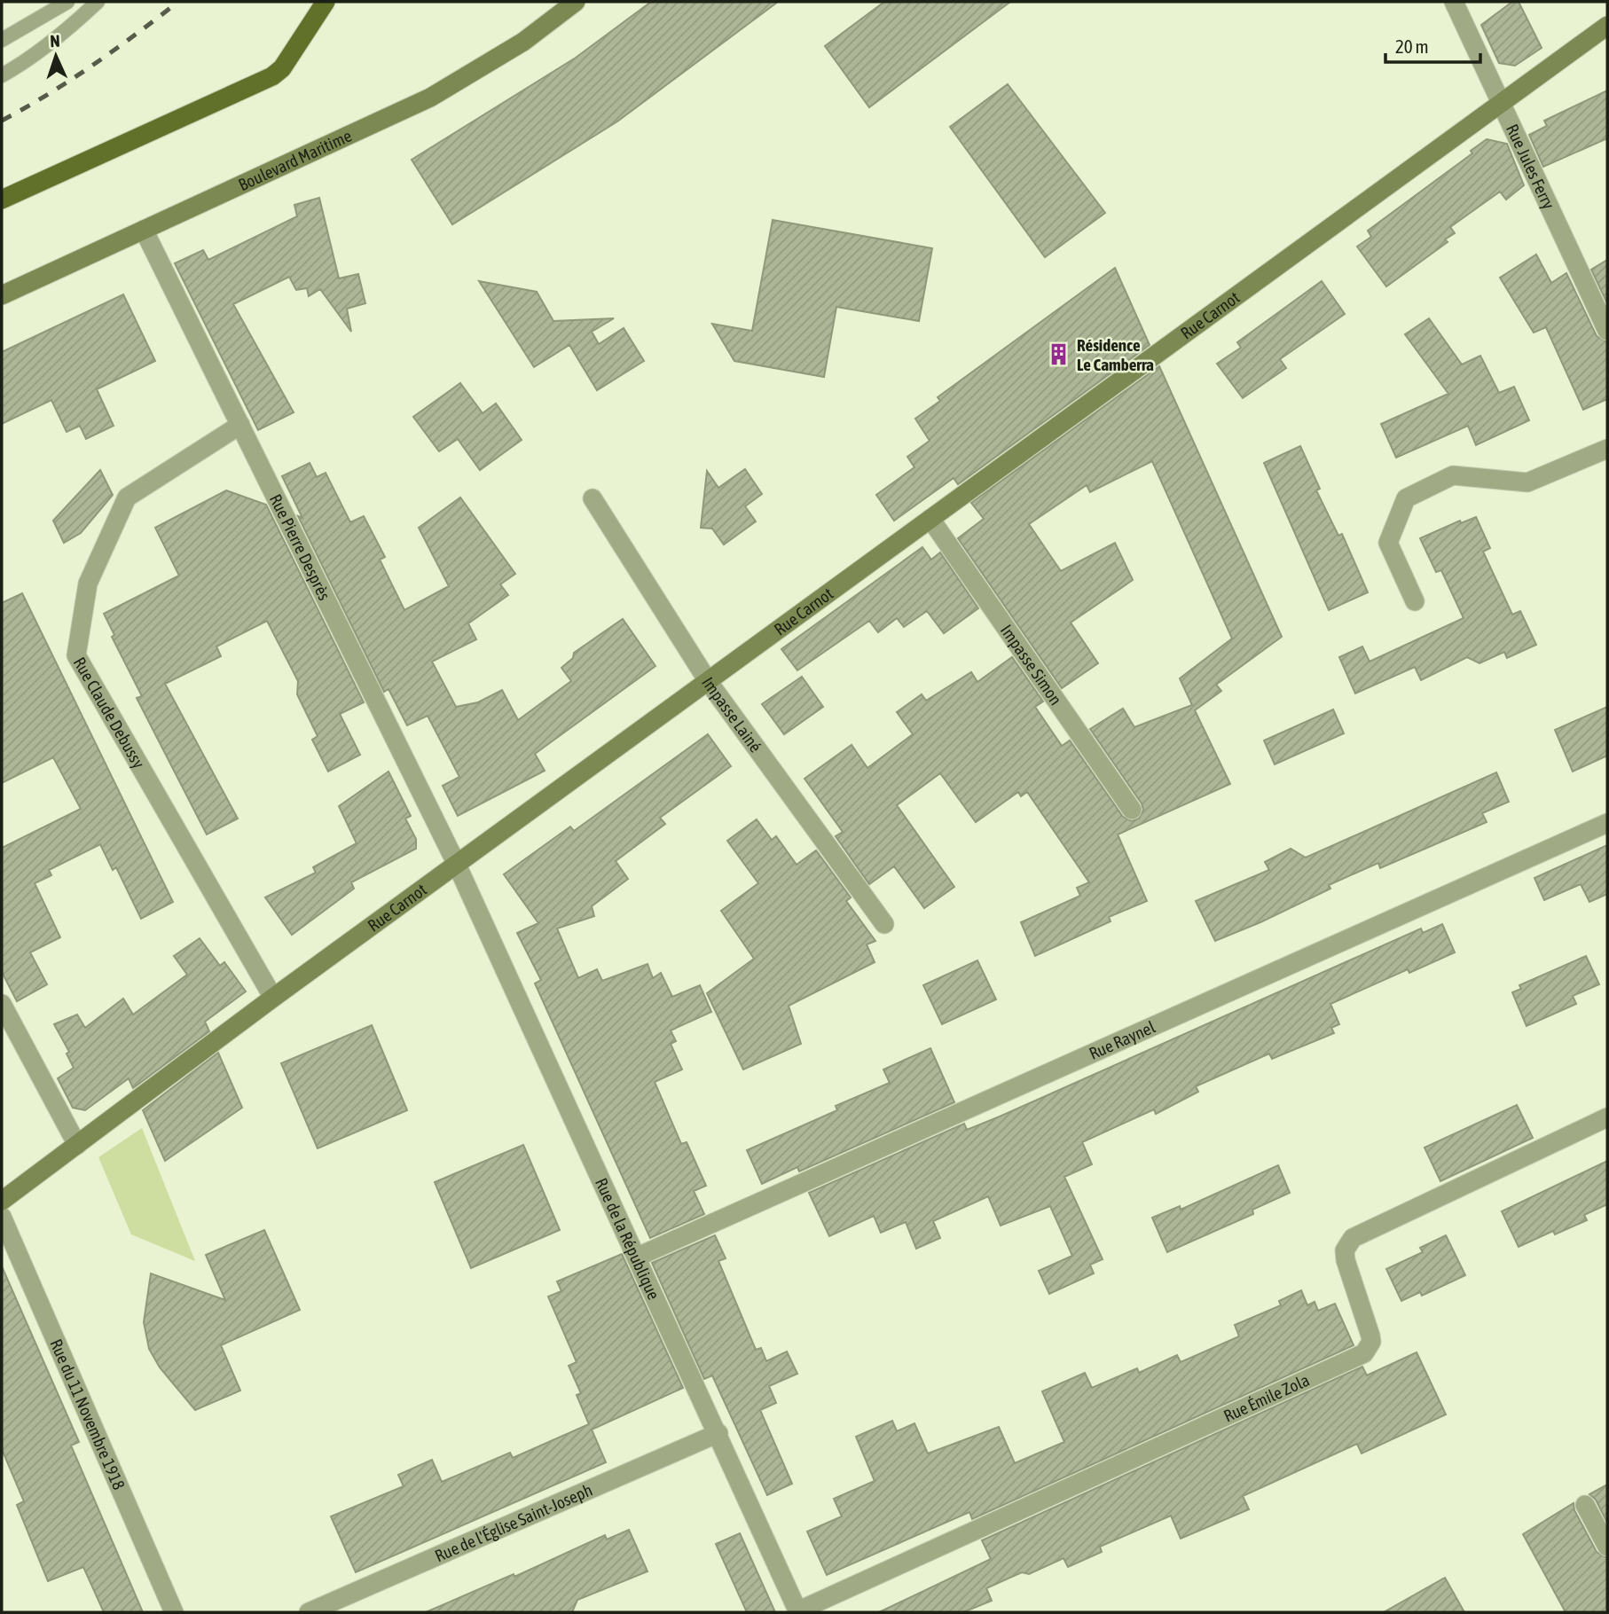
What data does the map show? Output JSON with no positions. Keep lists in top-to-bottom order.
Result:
{
  "streets": {
    "street": [
      "Boulevard Maritime",
      "Rue Jules Ferry",
      "Rue Carnot",
      "Rue Pierre Desprès",
      "Impasse Simon",
      "Rue Claude Debussy",
      "Impasse Lainé",
      "Rue Raynel",
      "Rue de la République",
      "Rue Émile Zola",
      "Rue du 11 Novembre 1918",
      "Rue de l'Église Saint-Joseph"
    ]
  },
  "crossings": [
    ["Boulevard Maritime", "Rue Pierre Desprès"],
    ["Rue Jules Ferry", "Rue Carnot"],
    ["Rue Carnot", "Rue Pierre Desprès"],
    ["Rue Carnot", "Impasse Simon"],
    ["Rue Carnot", "Rue Claude Debussy"],
    ["Rue Carnot", "Impasse Lainé"],
    ["Rue Carnot", "Rue de la République"],
    ["Rue Pierre Desprès", "Rue Claude Debussy"],
    ["Rue Pierre Desprès", "Rue de la République"],
    ["Rue Raynel", "Rue de la République"],
    ["Rue de la République", "Rue Émile Zola"],
    ["Rue de la République", "Rue de l'Église Saint-Joseph"]
  ],
  "places": {
    "building": ["Résidence Le Camberra"]
  },
  "scale_bar": "20 m",
  "north": "top"
}
